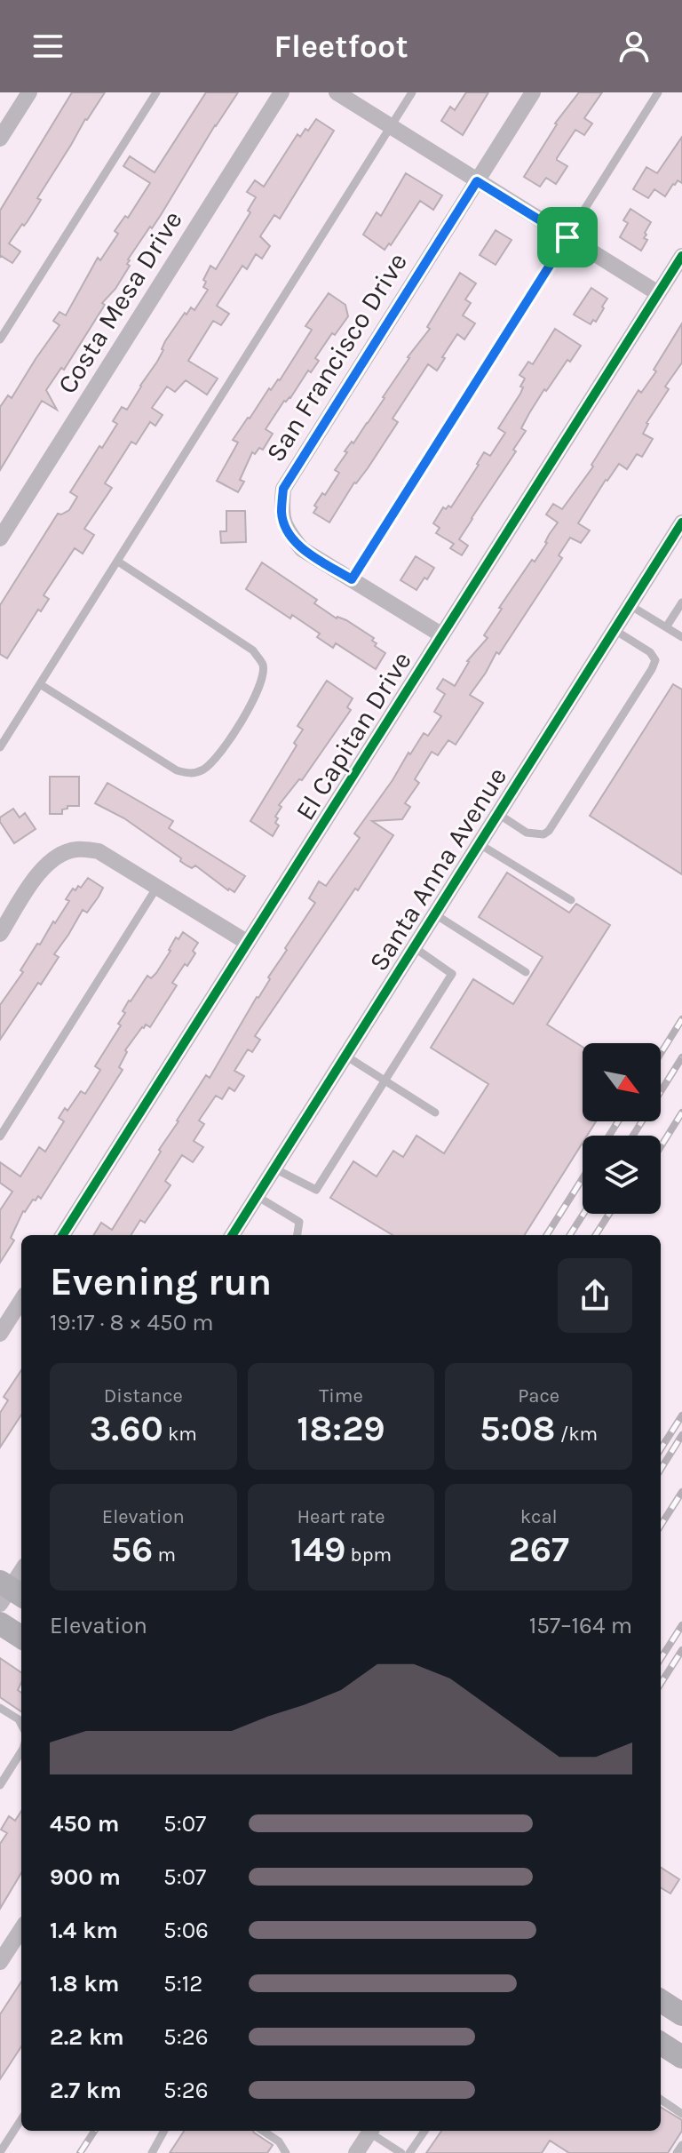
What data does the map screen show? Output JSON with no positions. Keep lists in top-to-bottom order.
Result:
{
  "streets": {
    "street": [
      "Costa Mesa Drive",
      "San Francisco Drive",
      "El Capitan Drive",
      "Santa Anna Avenue"
    ]
  },
  "crossings": [
    ["San Francisco Drive", "El Capitan Drive"]
  ],
  "north": "bottom right",
  "page": {
    "header": "Fleetfoot",
    "heading": ["Evening run", "19:17 · 8 × 450 m"],
    "stats": [
      ["Distance", "3.60 km"],
      ["Time", "18:29"],
      ["Pace", "5:08 /km"],
      ["Elevation", "56 m"],
      ["Heart rate", "149 bpm"],
      ["kcal", "267"]
    ],
    "chart": ["Elevation", "157–164 m"],
    "list": [
      {
        "name": "450 m",
        "note": "5:07"
      },
      {
        "name": "900 m",
        "note": "5:07"
      },
      {
        "name": "1.4 km",
        "note": "5:06"
      },
      {
        "name": "1.8 km",
        "note": "5:12"
      },
      {
        "name": "2.2 km",
        "note": "5:26"
      },
      {
        "name": "2.7 km",
        "note": "5:26"
      }
    ]
  }
}
